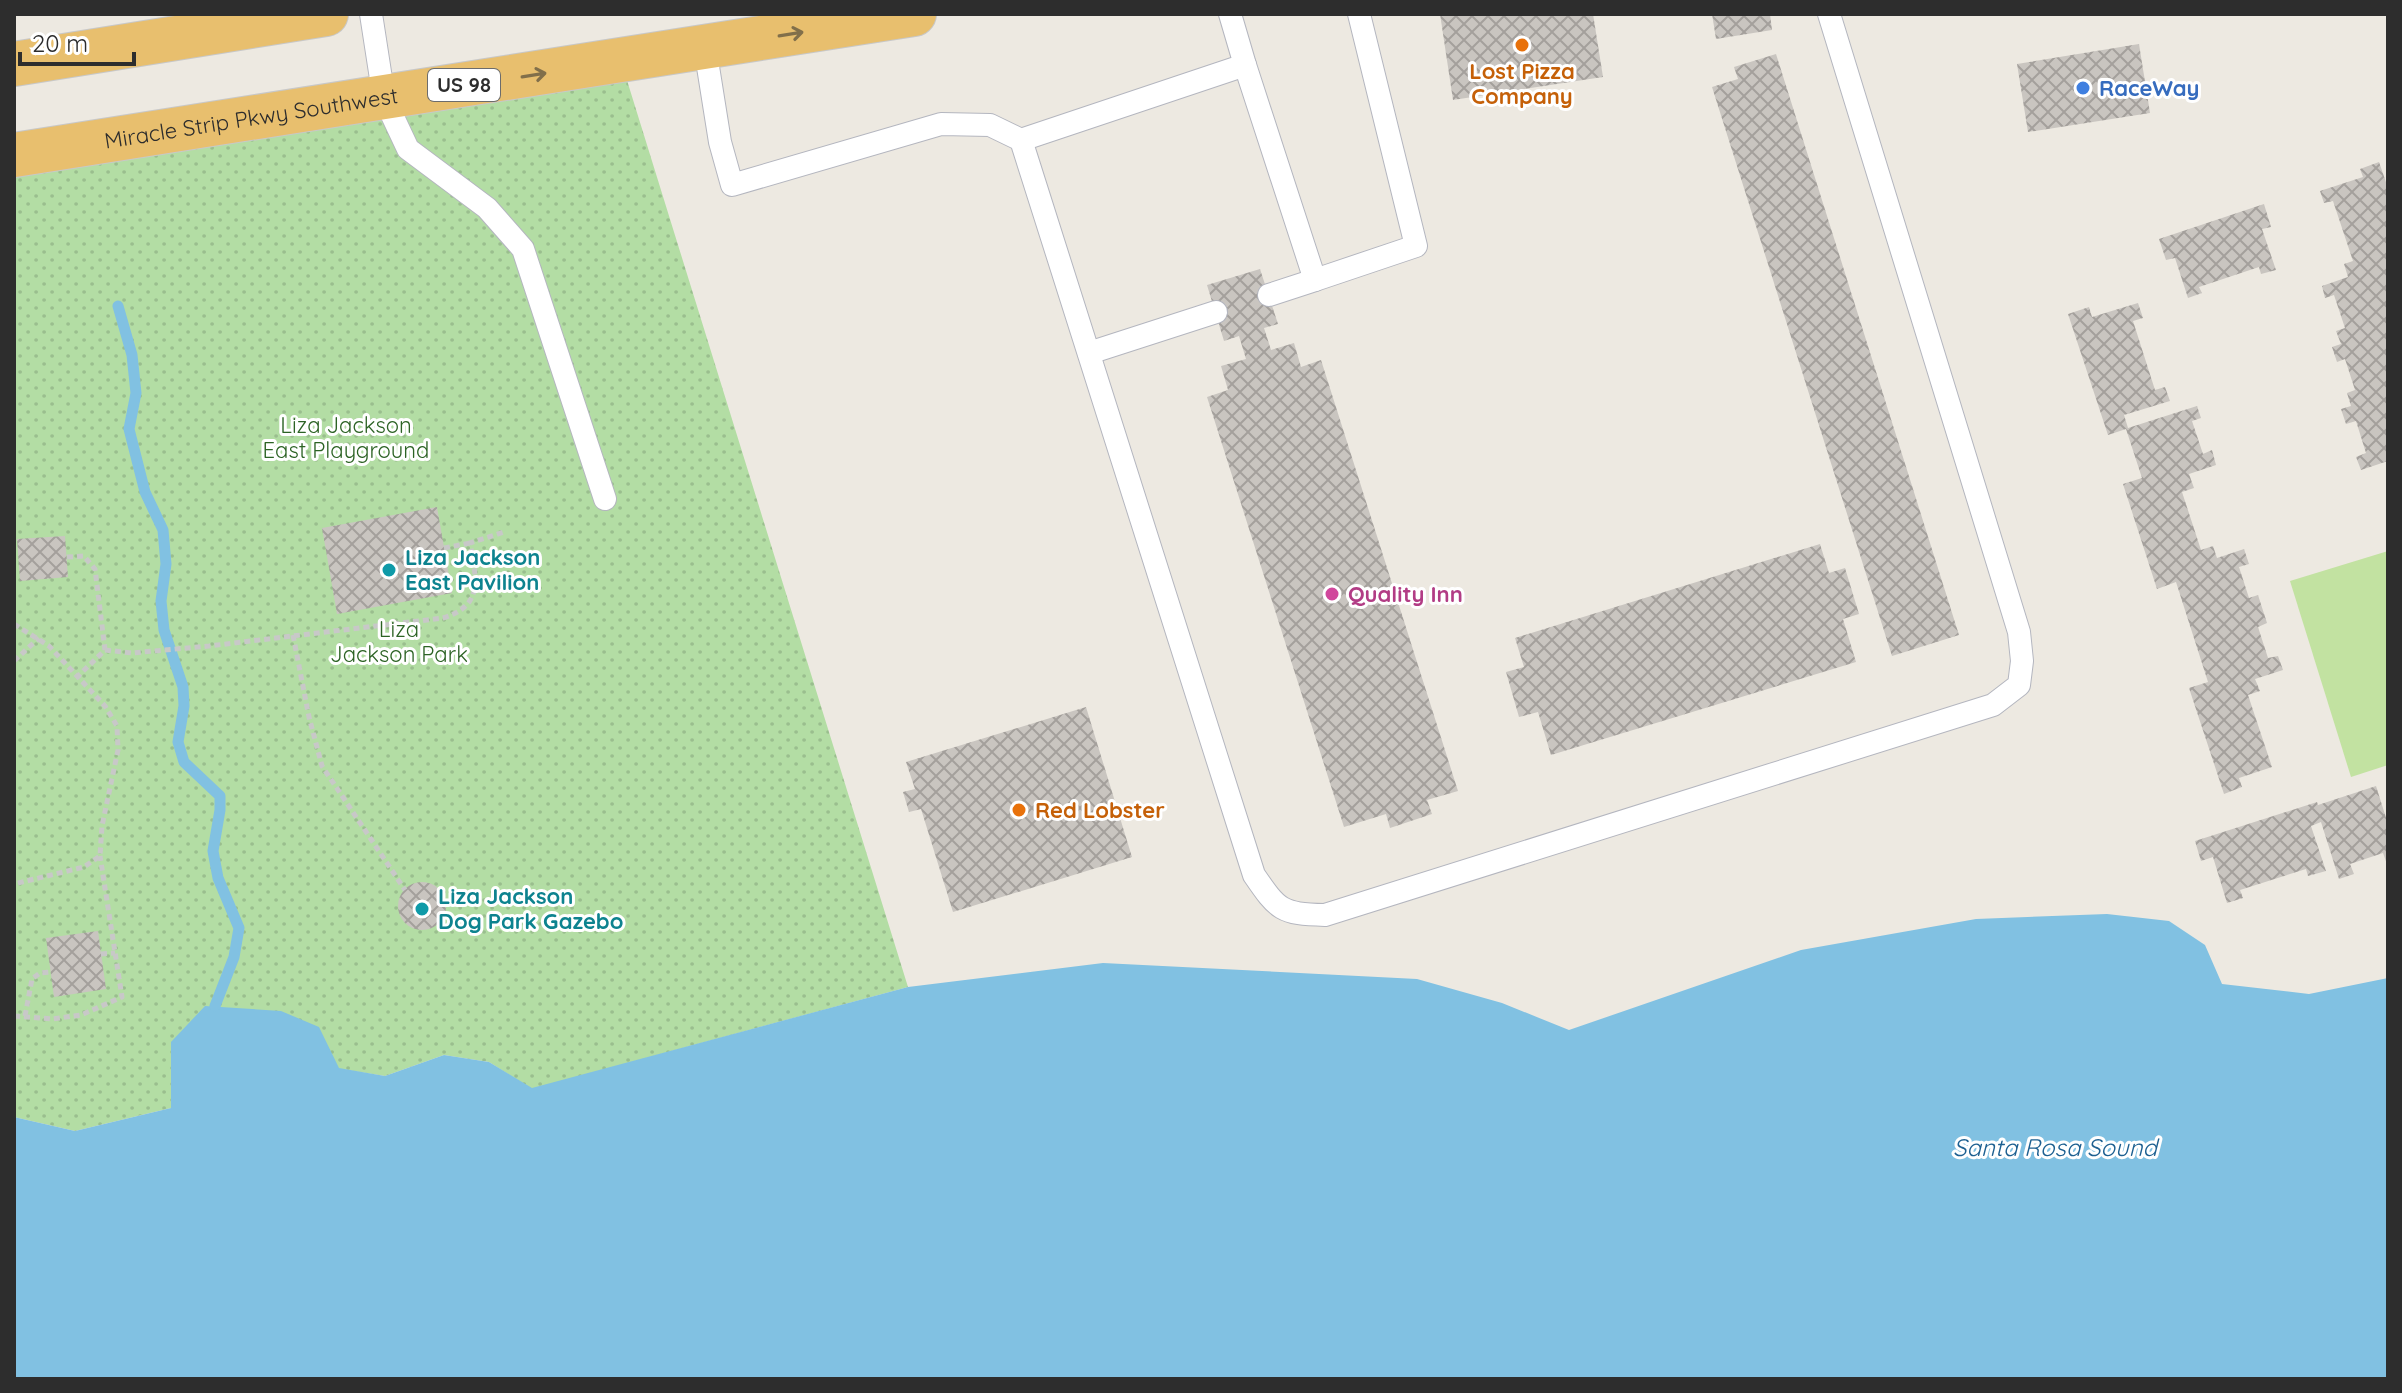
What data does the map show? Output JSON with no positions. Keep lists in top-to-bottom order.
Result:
{
  "streets": {
    "highway": ["US 98", "Miracle Strip Pkwy Southwest"]
  },
  "one_way": ["Miracle Strip Pkwy Southwest"],
  "water": ["Santa Rosa Sound"],
  "parks": ["Liza Jackson East Playground", "Liza Jackson Park"],
  "places": [
    "Lost Pizza Company",
    "RaceWay",
    "Liza Jackson East Pavilion",
    "Quality Inn",
    "Red Lobster",
    "Liza Jackson Dog Park Gazebo"
  ],
  "scale_bar": "20 m"
}
